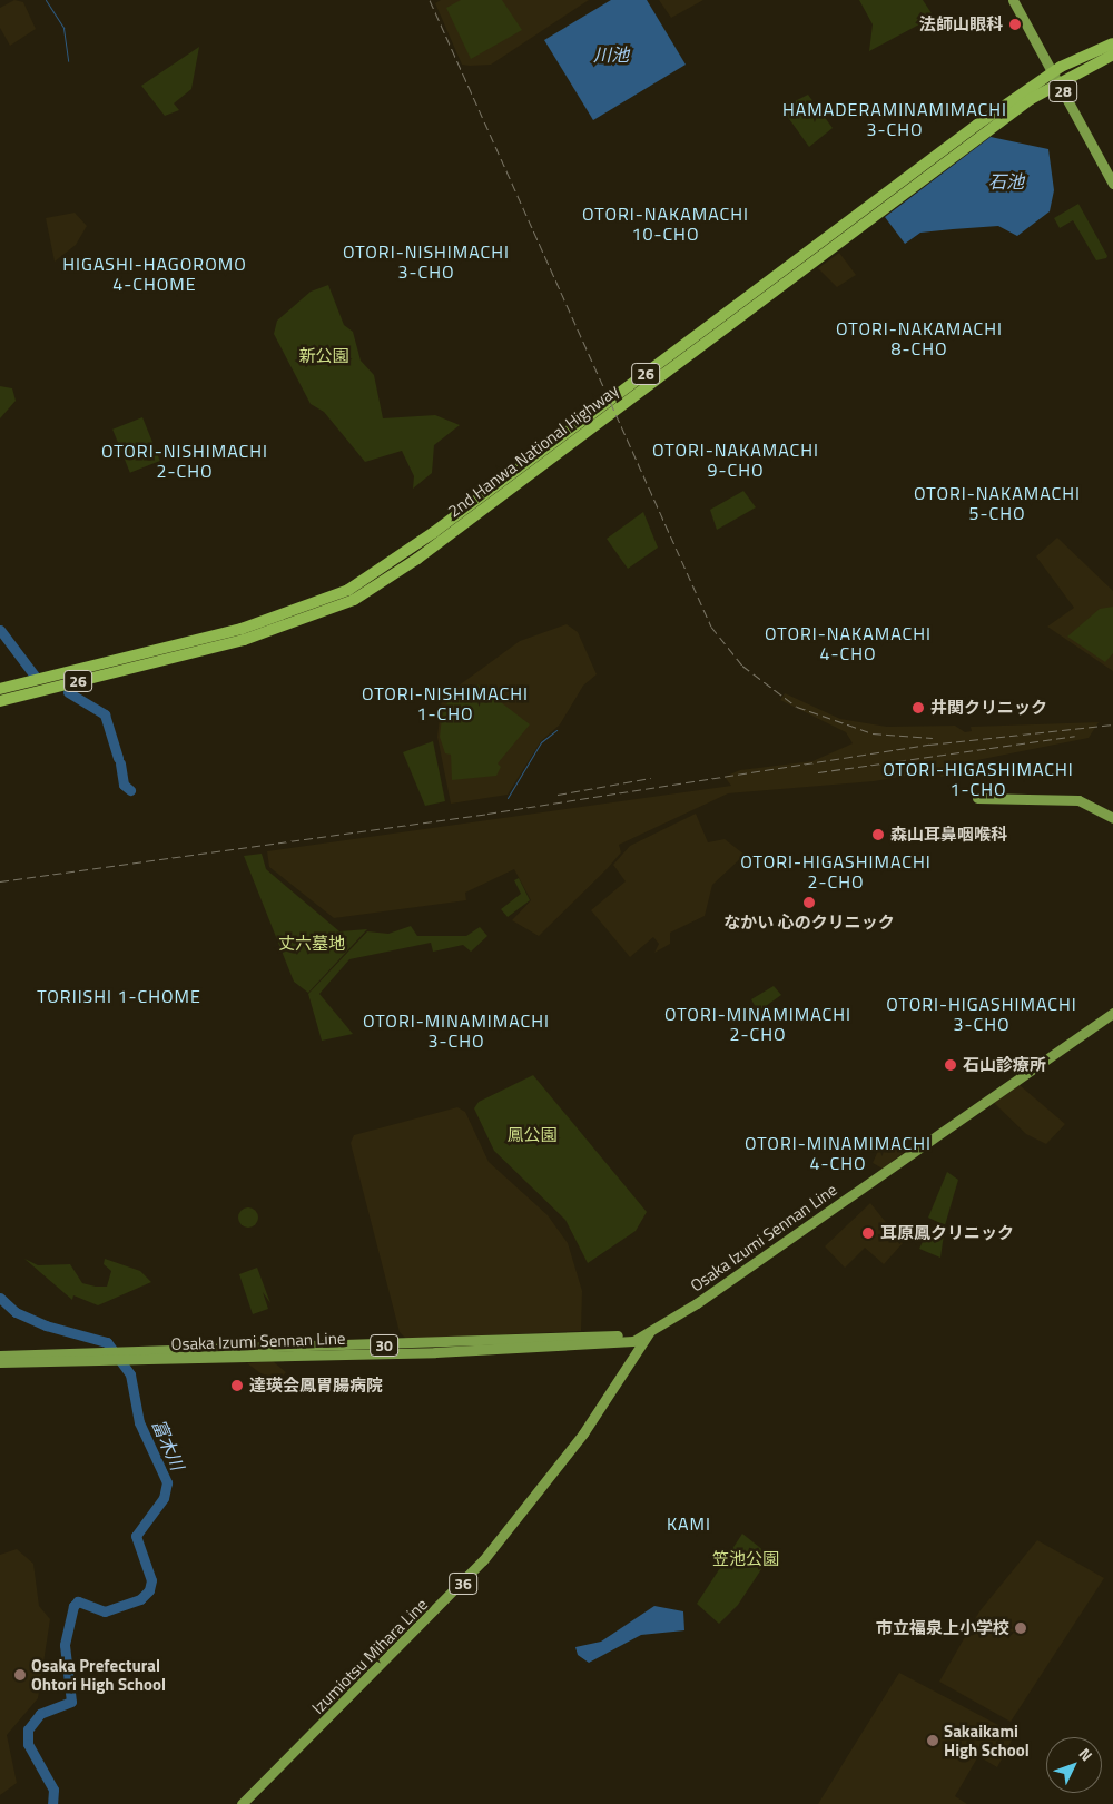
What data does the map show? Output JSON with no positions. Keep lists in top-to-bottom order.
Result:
{
  "streets": {
    "highway": ["26", "2nd Hanwa National Highway"],
    "main road": [
      "28",
      "Osaka Izumi Sennan Line",
      "30",
      "36",
      "Izumiotsu Mihara Line"
    ]
  },
  "crossings": [
    ["28", "2nd Hanwa National Highway"],
    ["Osaka Izumi Sennan Line", "Izumiotsu Mihara Line"]
  ],
  "districts": [
    "HAMADERAMINAMIMACHI 3-CHO",
    "OTORI-NAKAMACHI 10-CHO",
    "OTORI-NISHIMACHI 3-CHO",
    "HIGASHI-HAGOROMO 4-CHOME",
    "OTORI-NAKAMACHI 8-CHO",
    "OTORI-NAKAMACHI 9-CHO",
    "OTORI-NISHIMACHI 2-CHO",
    "OTORI-NAKAMACHI 5-CHO",
    "OTORI-NAKAMACHI 4-CHO",
    "OTORI-NISHIMACHI 1-CHO",
    "OTORI-HIGASHIMACHI 1-CHO",
    "OTORI-HIGASHIMACHI 2-CHO",
    "TORIISHI 1-CHOME",
    "OTORI-HIGASHIMACHI 3-CHO",
    "OTORI-MINAMIMACHI 2-CHO",
    "OTORI-MINAMIMACHI 3-CHO",
    "OTORI-MINAMIMACHI 4-CHO",
    "KAMI"
  ],
  "water": ["川池", "石池", "富木川"],
  "parks": [
    "新公園",
    "丈六墓地",
    "鳳公園",
    "笠池公園"
  ],
  "places": [
    "法師山眼科",
    "井関クリニック",
    "森山耳鼻咽喉科",
    "なかい 心のクリニック",
    "石山診療所",
    "耳原鳳クリニック",
    "達瑛会鳳胃腸病院",
    "市立福泉上小学校",
    "Osaka Prefectural Ohtori High School",
    "Sakaikami High School"
  ],
  "north": "top right"
}
